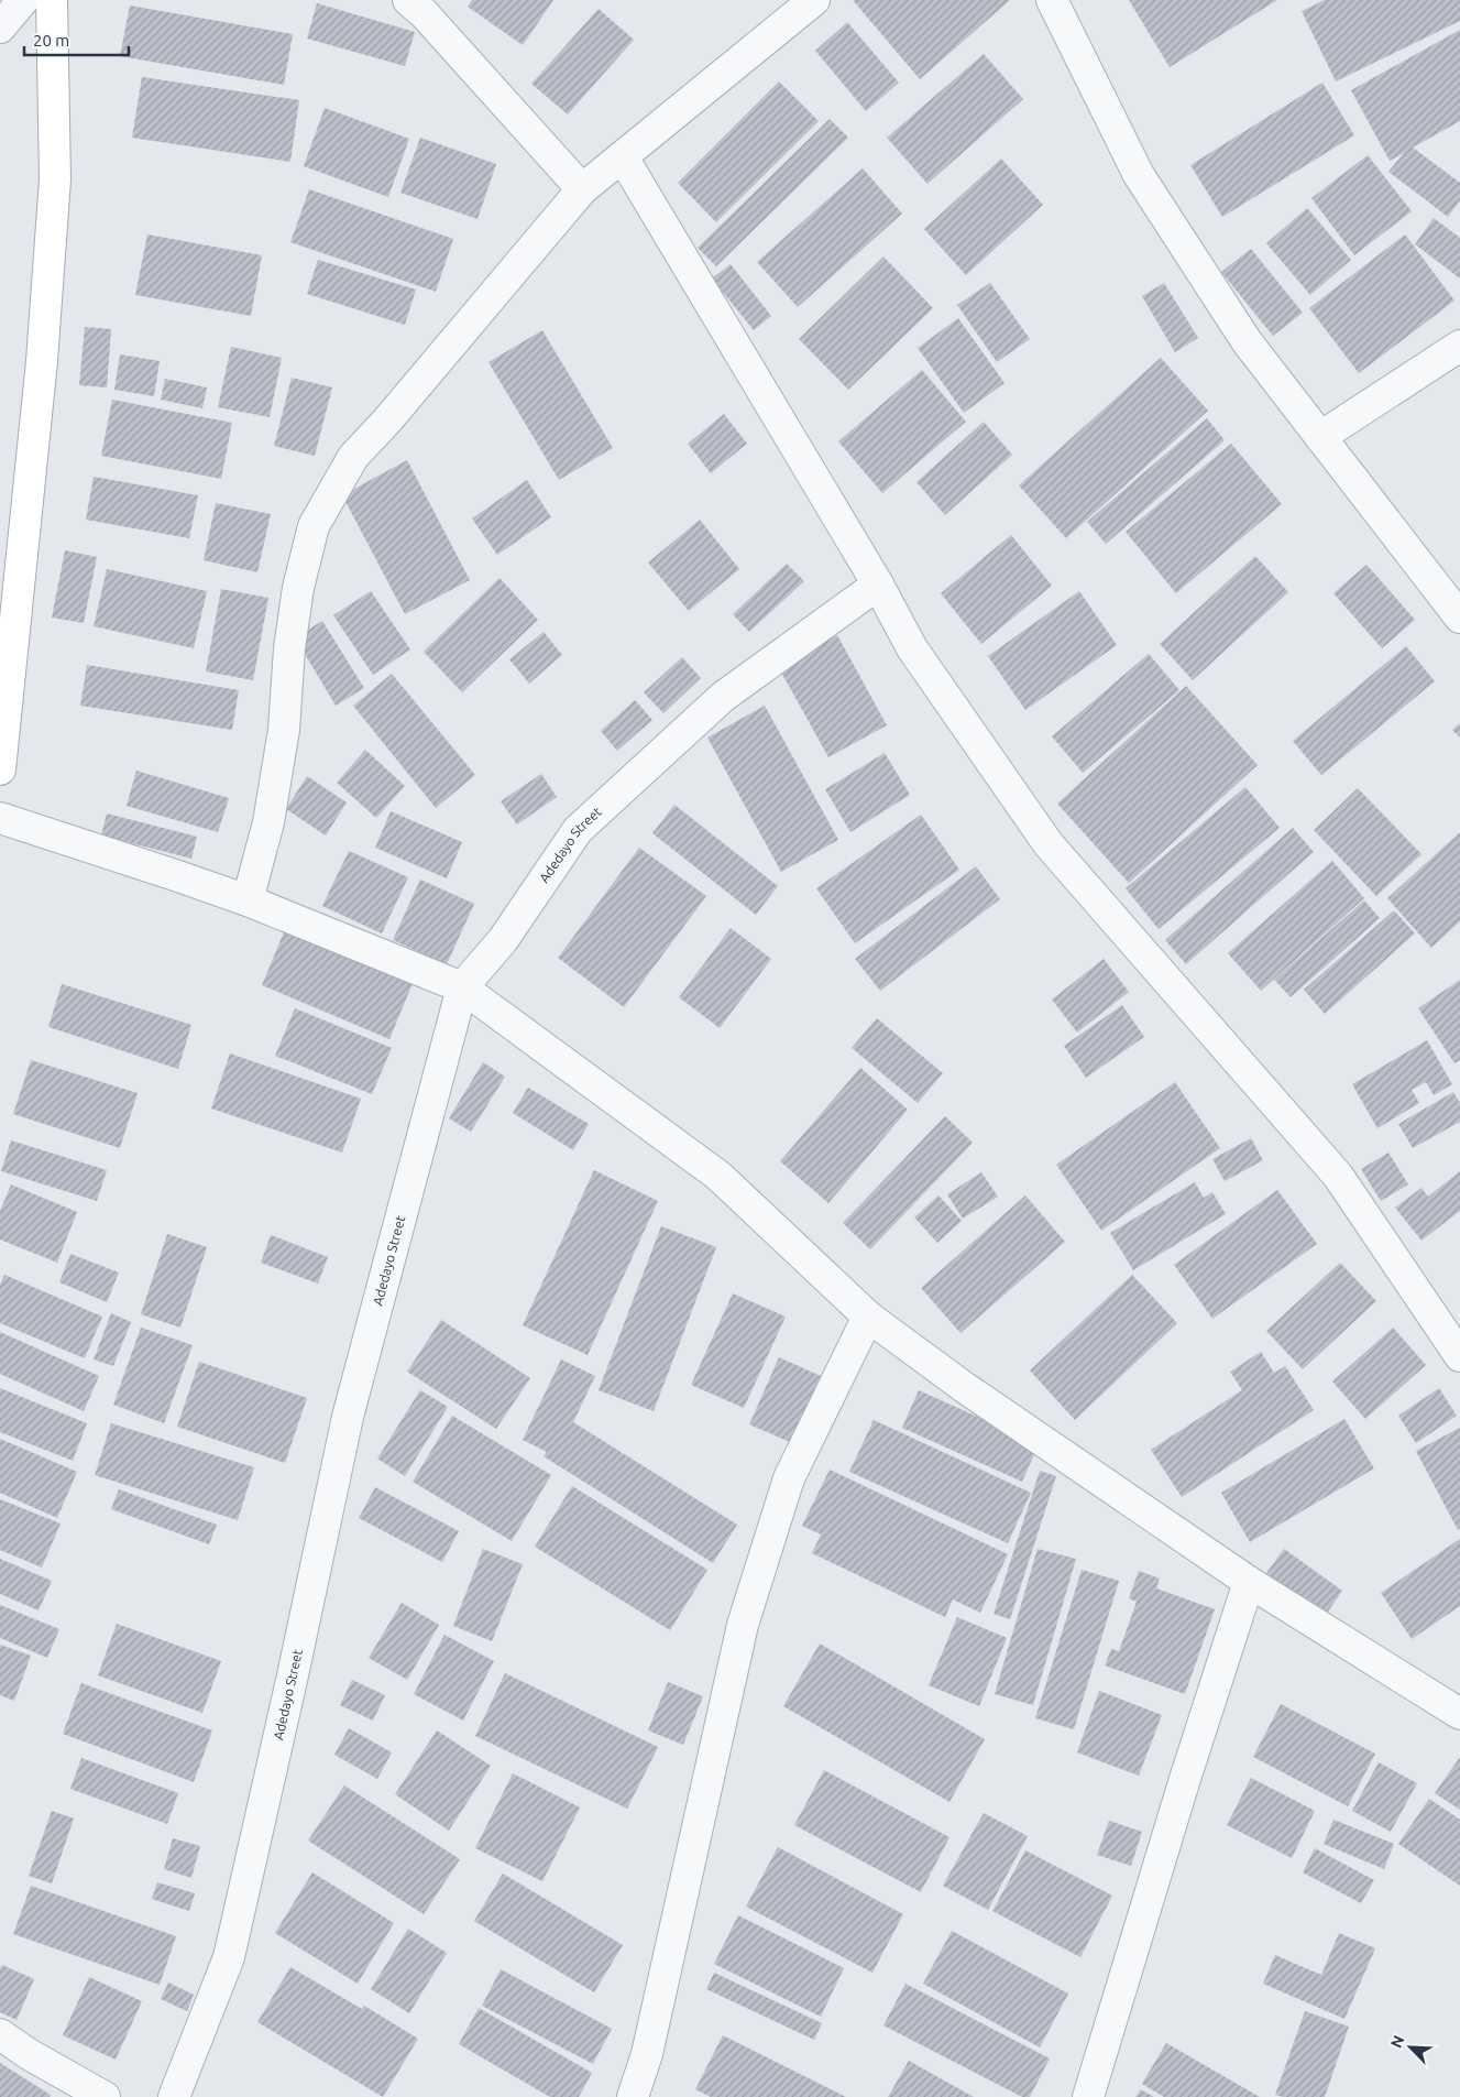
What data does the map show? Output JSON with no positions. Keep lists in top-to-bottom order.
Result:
{
  "streets": {
    "street": ["Adedayo Street"]
  },
  "scale_bar": "20 m",
  "north": "top left"
}
